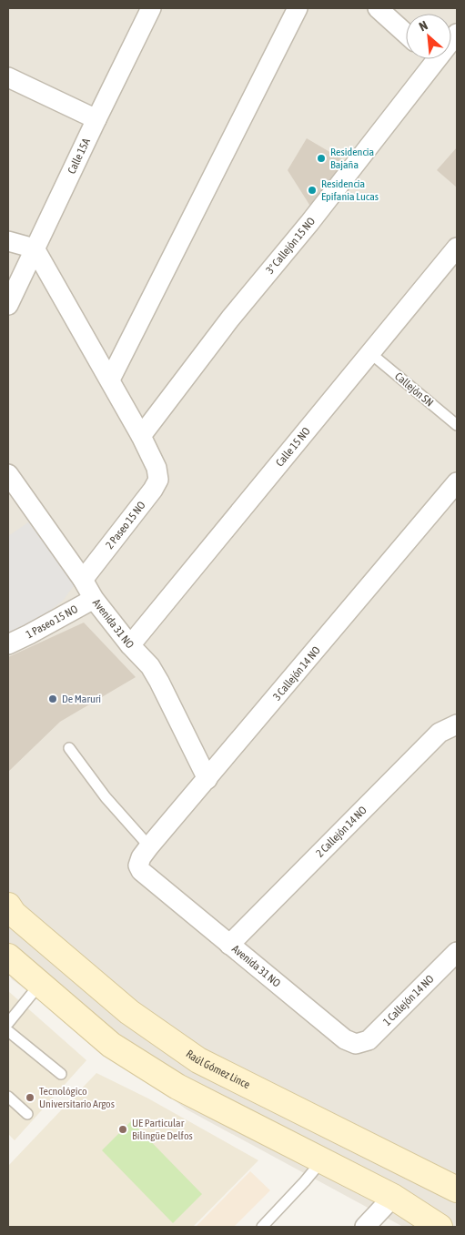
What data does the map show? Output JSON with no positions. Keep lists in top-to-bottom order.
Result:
{
  "streets": {
    "main road": ["Raúl Gómez Lince"],
    "street": [
      "Calle 15A",
      "3° Callejón 15 NO",
      "Calle 15 NO",
      "2 Paseo 15 NO",
      "1 Paseo 15 NO",
      "Avenida 31 NO",
      "3 Callejón 14 NO",
      "2 Callejón 14 NO",
      "1 Callejón 14 NO"
    ],
    "lane": ["Callejón SN"]
  },
  "crossings": [
    ["3° Callejón 15 NO", "2 Paseo 15 NO"],
    ["Callejón SN", "Calle 15 NO"],
    ["Calle 15 NO", "Avenida 31 NO"],
    ["2 Paseo 15 NO", "Avenida 31 NO"],
    ["1 Paseo 15 NO", "Avenida 31 NO"],
    ["Avenida 31 NO", "3 Callejón 14 NO"],
    ["Avenida 31 NO", "2 Callejón 14 NO"],
    ["Avenida 31 NO", "1 Callejón 14 NO"]
  ],
  "places": [
    "Residencia Bajaña",
    "Residencia Epifania Lucas",
    "De Maruri",
    "Tecnológico Universitario Argos",
    "UE Particular Bilingüe Delfos"
  ],
  "north": "top left"
}
